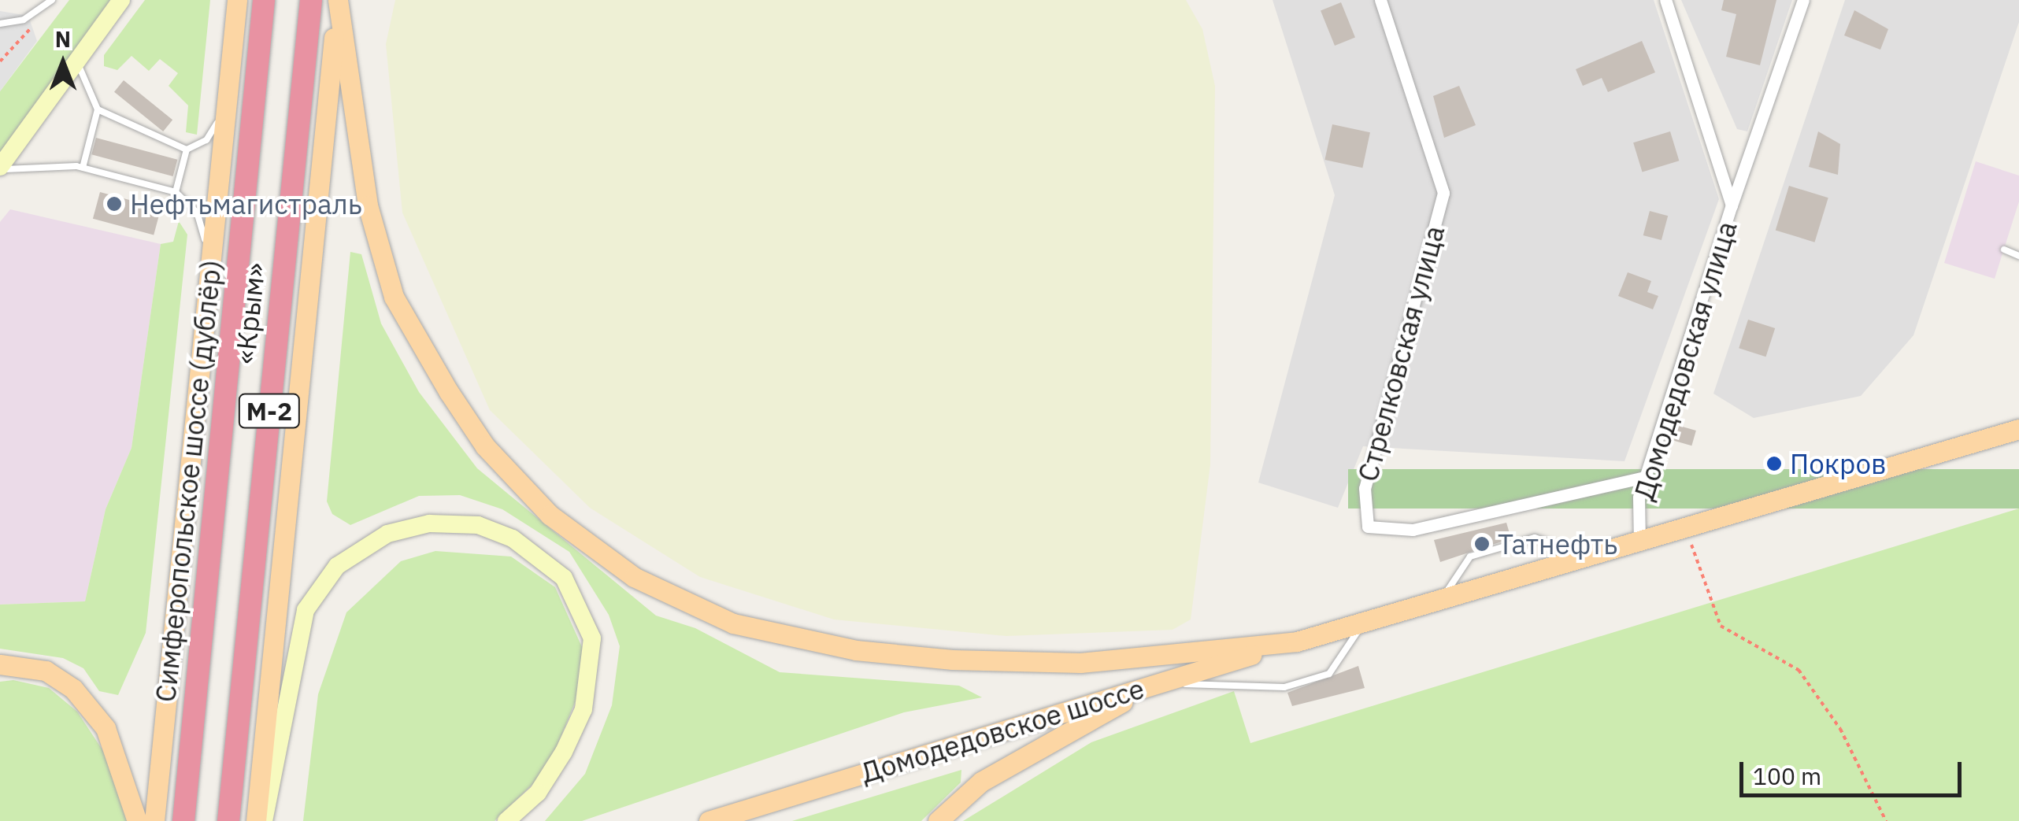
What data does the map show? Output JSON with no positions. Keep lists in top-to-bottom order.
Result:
{
  "streets": {
    "highway": ["«Крым»", "М-2"],
    "main road": ["Симферопольское шоссе (дублёр)", "Домодедовское шоссе"],
    "street": ["Стрелковская улица", "Домодедовская улица"]
  },
  "crossings": [
    ["Стрелковская улица", "Домодедовская улица"]
  ],
  "places": ["Нефтьмагистраль", "Покров", "Татнефть"],
  "scale_bar": "100 m",
  "north": "top"
}
